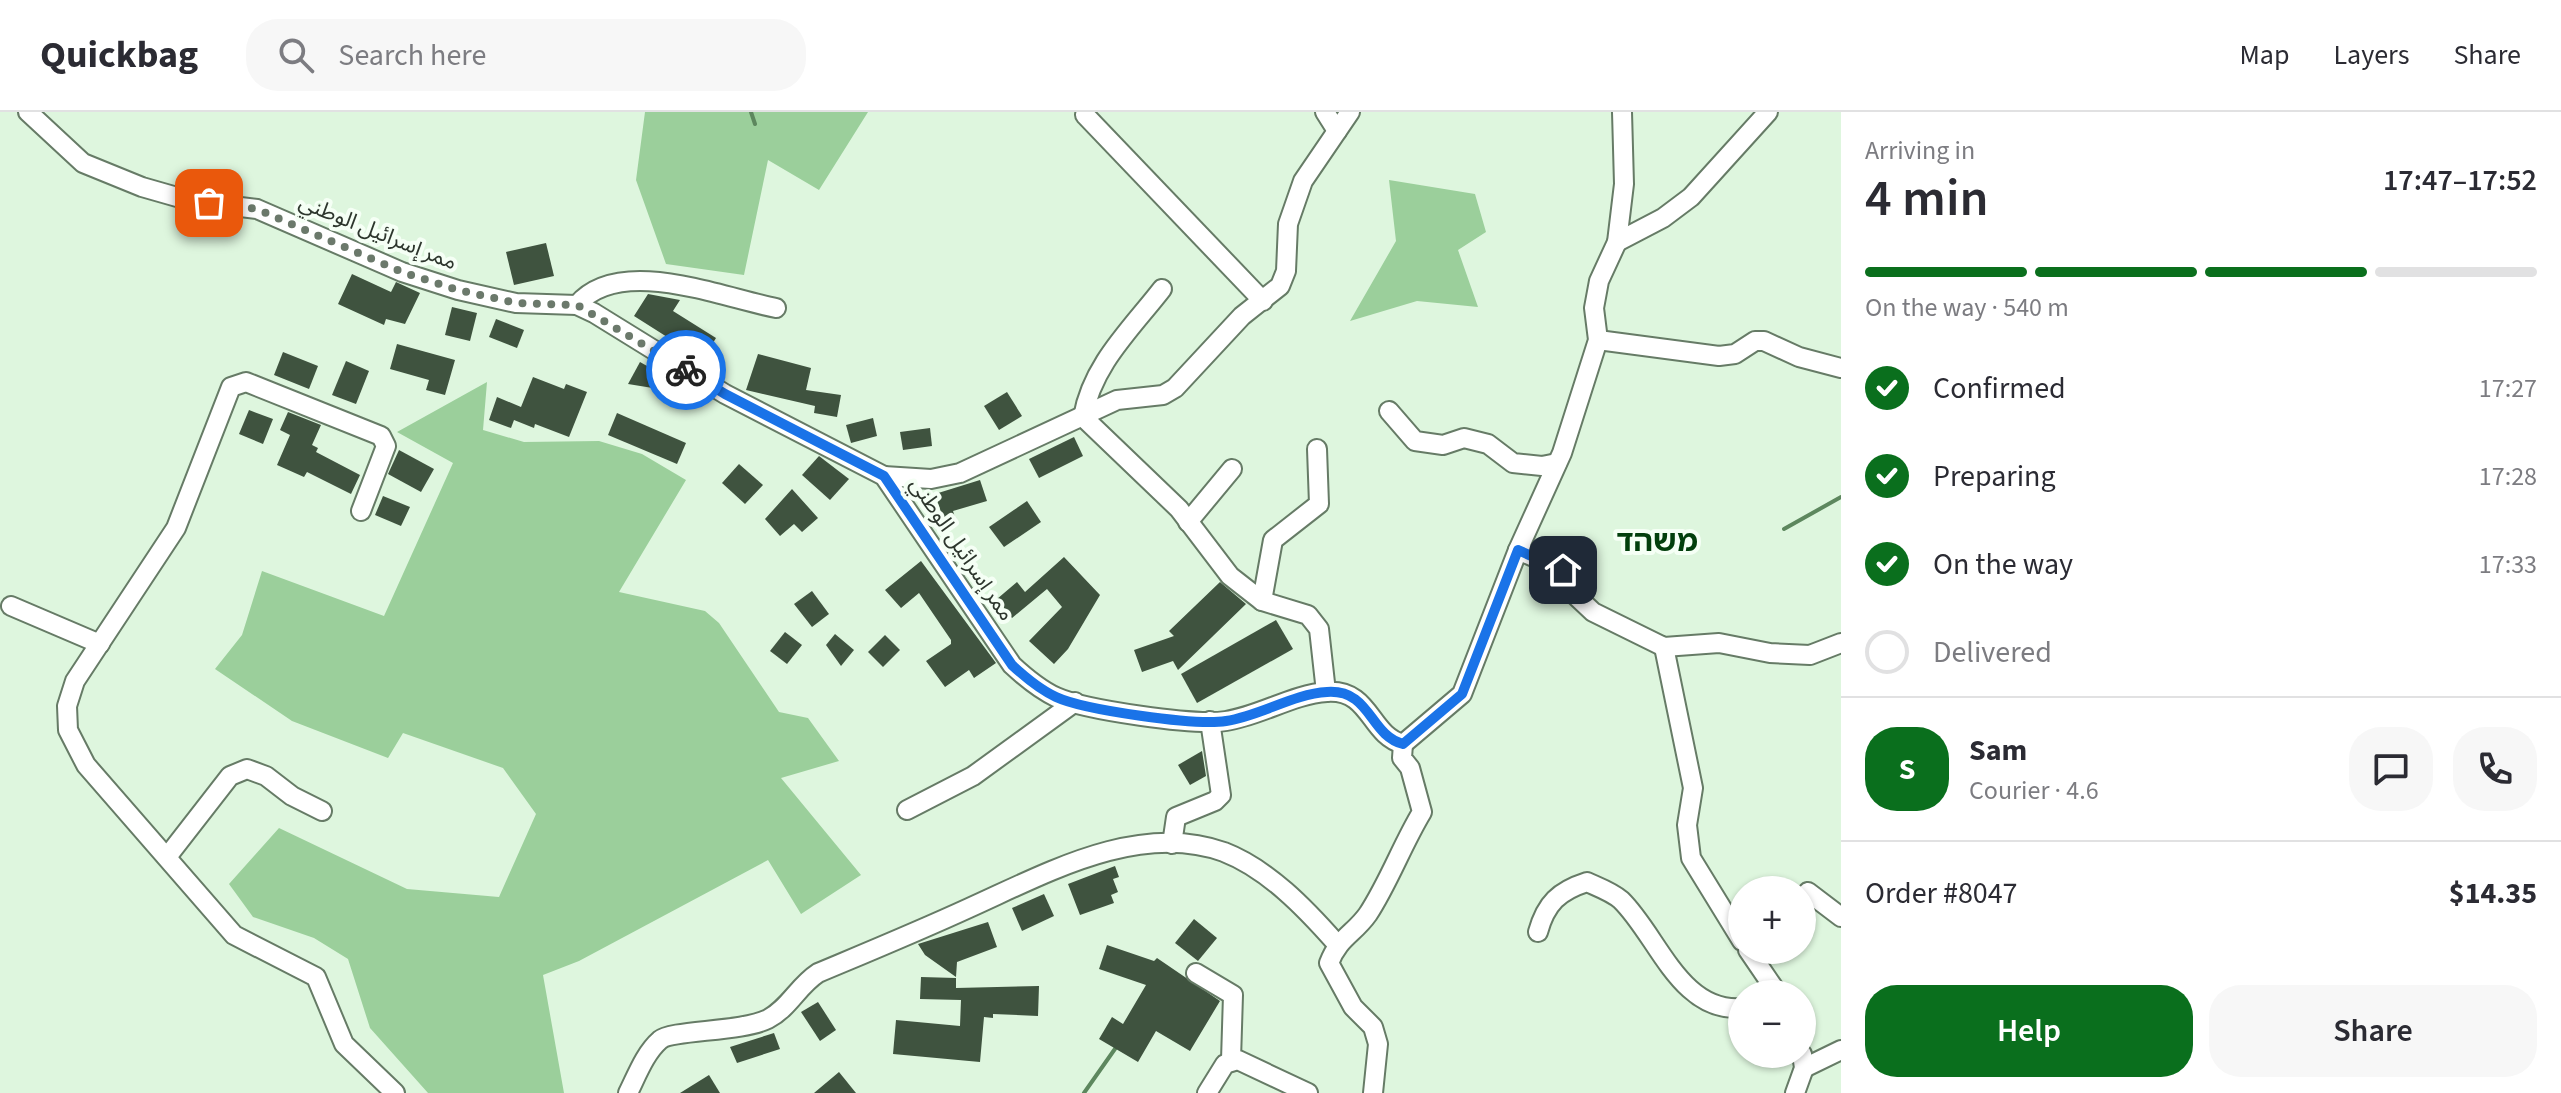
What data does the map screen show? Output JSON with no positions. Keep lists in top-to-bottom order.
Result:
{
  "streets": {
    "street": ["ممر إسرائيل الوطني"]
  },
  "districts": ["משהד"],
  "page": {
    "header": "Quickbag",
    "search": "Search here",
    "nav": ["Map", "Layers", "Share"],
    "heading": ["4 min", "Arriving in", "17:47–17:52"],
    "panel": [
      "Sam",
      "Courier · 4.6",
      "Order #8047",
      "$14.35"
    ],
    "bar": "On the way · 540 m",
    "list": [
      ["Confirmed", "17:27"],
      ["Preparing", "17:28"],
      ["On the way", "17:33"],
      "Delivered"
    ],
    "round": "S",
    "map_buttons": ["+", "−"],
    "buttons": ["Help", "Share"]
  }
}
